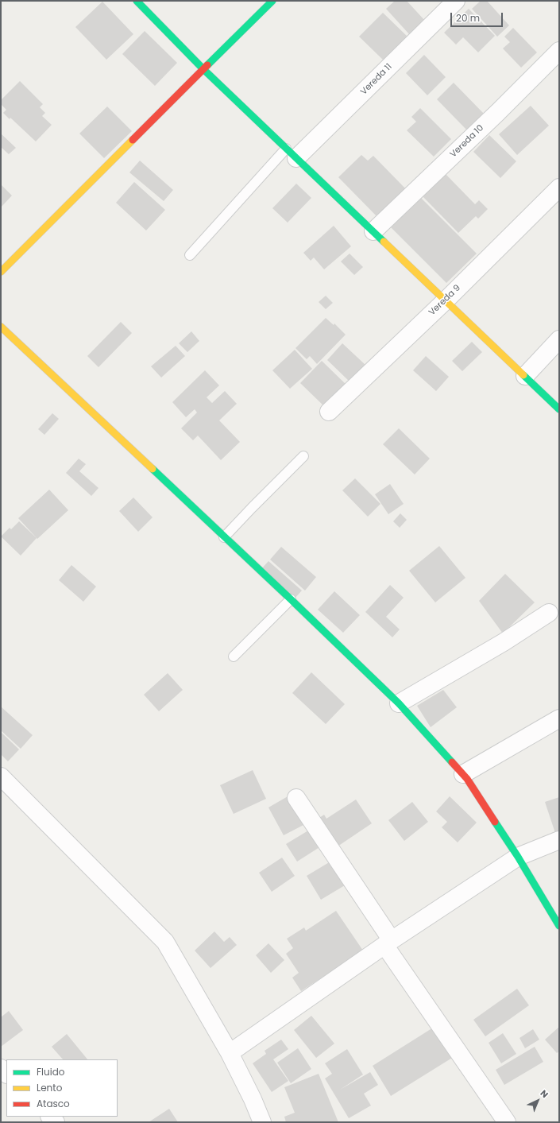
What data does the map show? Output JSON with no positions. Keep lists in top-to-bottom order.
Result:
{
  "streets": {
    "street": ["Vereda 11", "Vereda 10", "Vereda 9"]
  },
  "legend": ["Fluido", "Lento", "Atasco"],
  "scale_bar": "20 m",
  "north": "top right"
}
